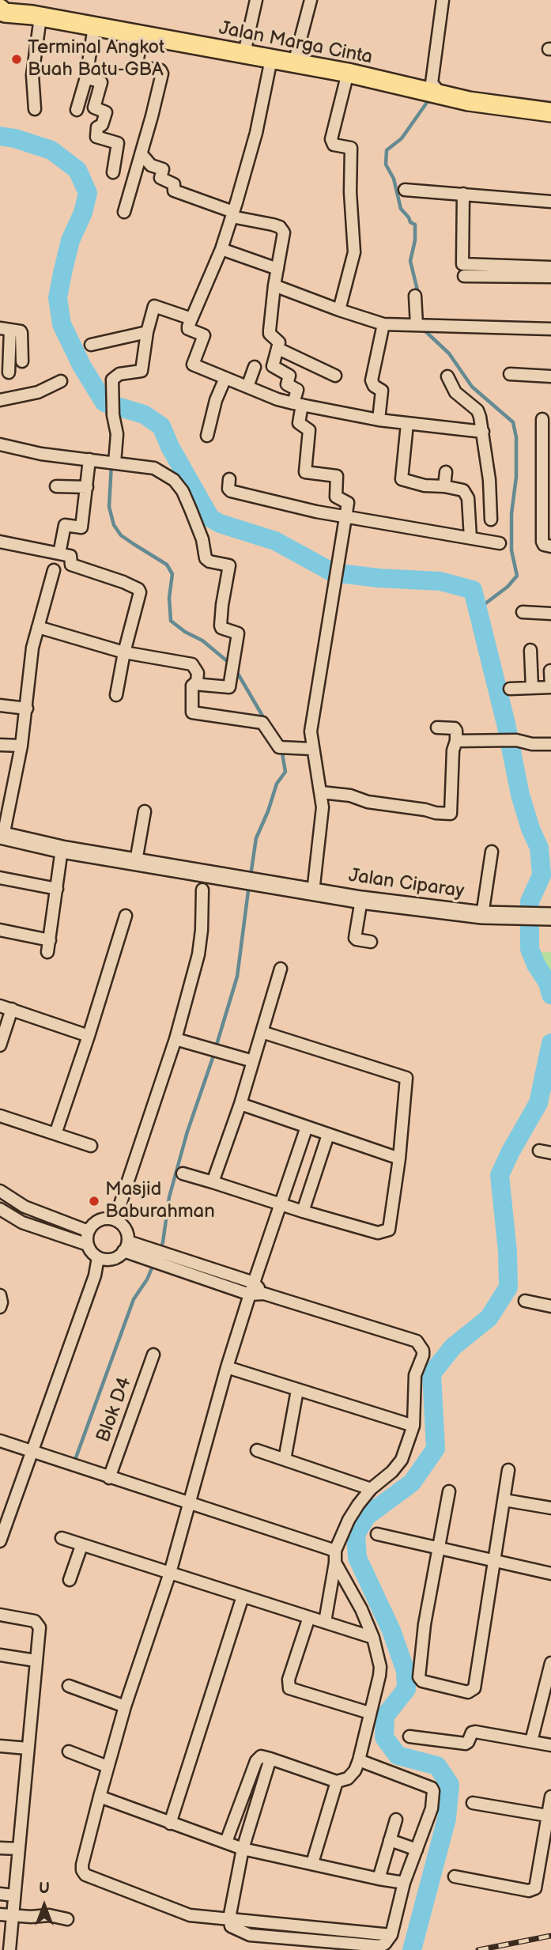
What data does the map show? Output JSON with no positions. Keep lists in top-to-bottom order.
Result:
{
  "streets": {
    "main road": ["Jalan Marga Cinta"],
    "street": ["Jalan Ciparay", "Blok D4"]
  },
  "places": ["Terminal Angkot Buah Batu-GBA", "Masjid Baburahman"],
  "north": "top"
}
